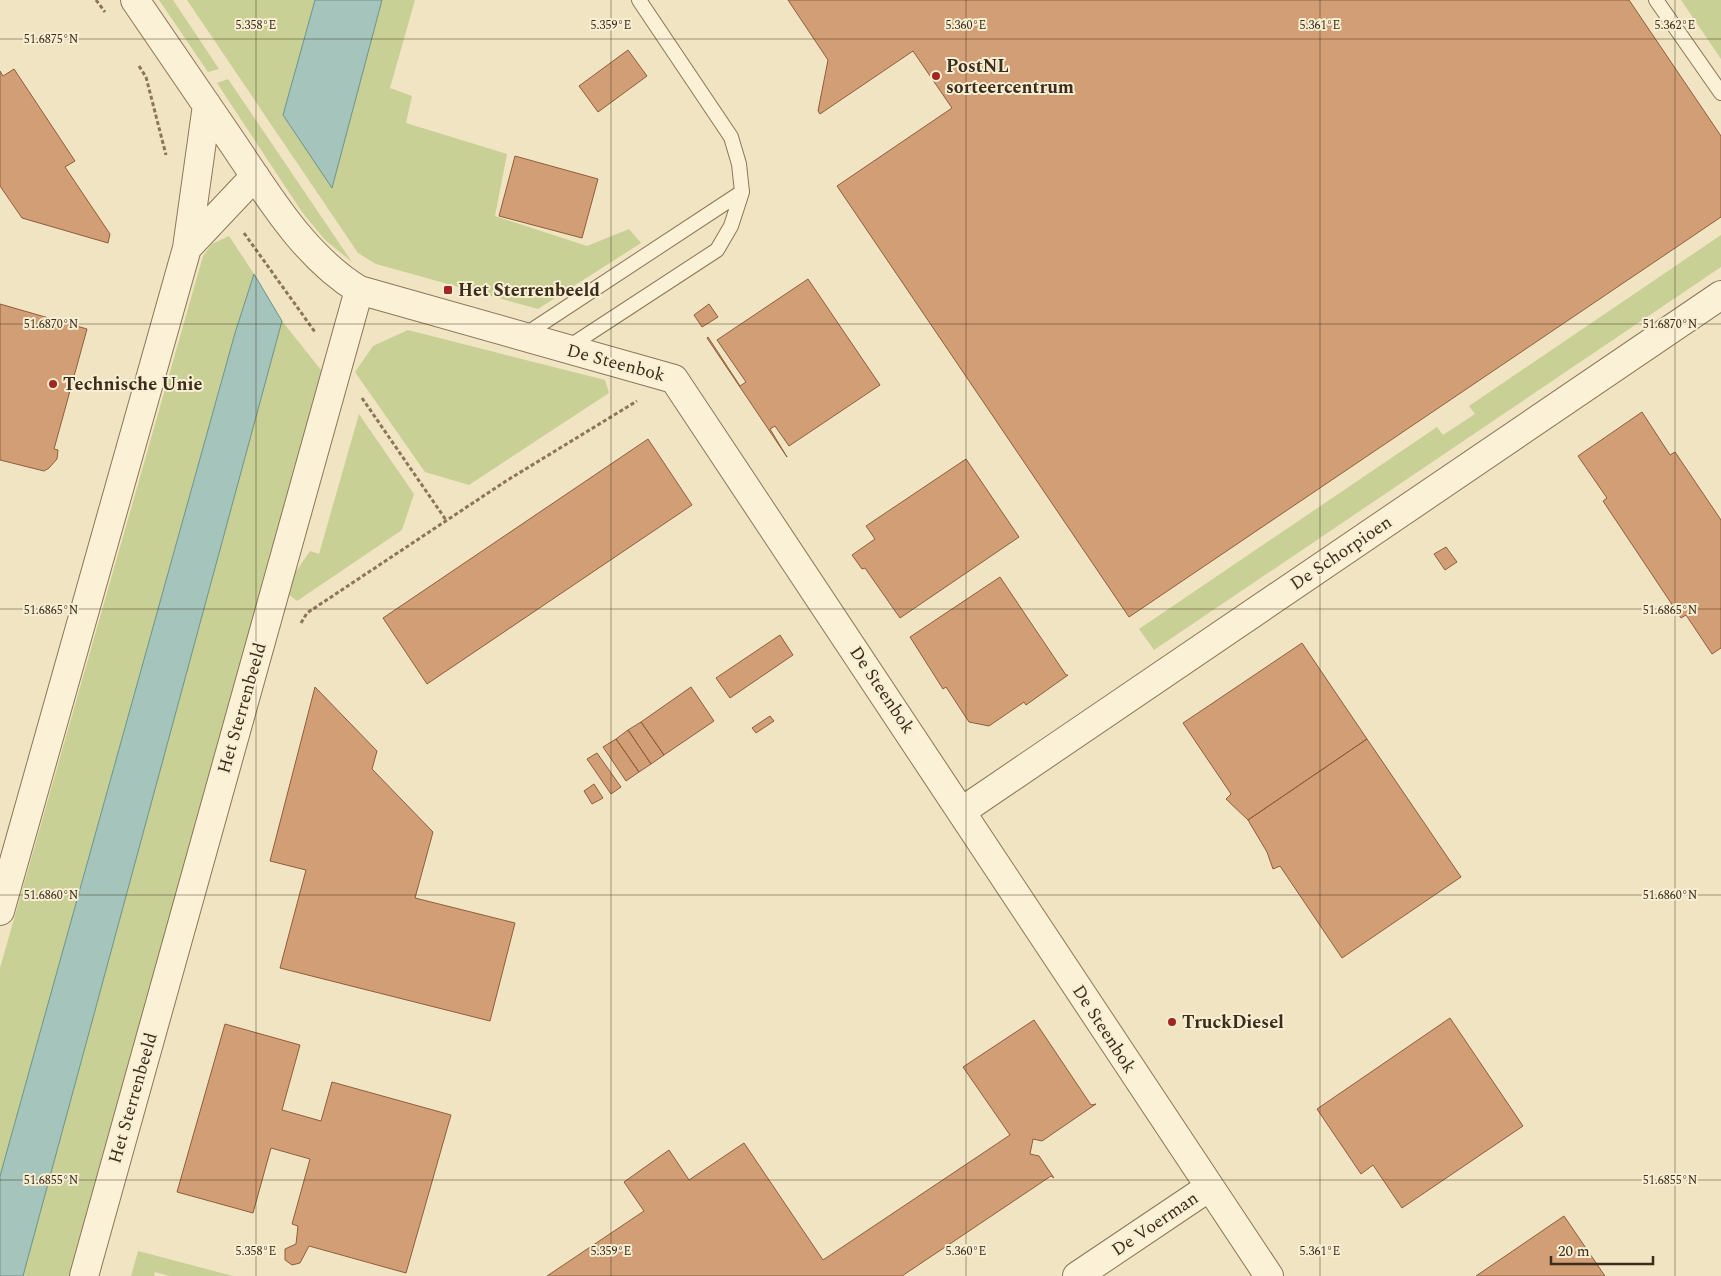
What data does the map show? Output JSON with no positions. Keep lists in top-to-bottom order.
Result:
{
  "streets": {
    "street": [
      "De Steenbok",
      "De Schorpioen",
      "Het Sterrenbeeld",
      "De Voerman"
    ]
  },
  "crossings": [
    ["De Steenbok", "De Schorpioen"],
    ["De Steenbok", "Het Sterrenbeeld"],
    ["De Steenbok", "De Voerman"]
  ],
  "places": {
    "other": ["PostNL sorteercentrum", "Technische Unie", "TruckDiesel"],
    "transit": ["Het Sterrenbeeld"]
  },
  "scale_bar": "20 m",
  "coordinates": [
    "5.358°E",
    "5.359°E",
    "5.360°E",
    "5.361°E",
    "5.362°E",
    "51.6875°N",
    "51.6870°N",
    "51.6865°N",
    "51.6860°N",
    "51.6855°N"
  ]
}
